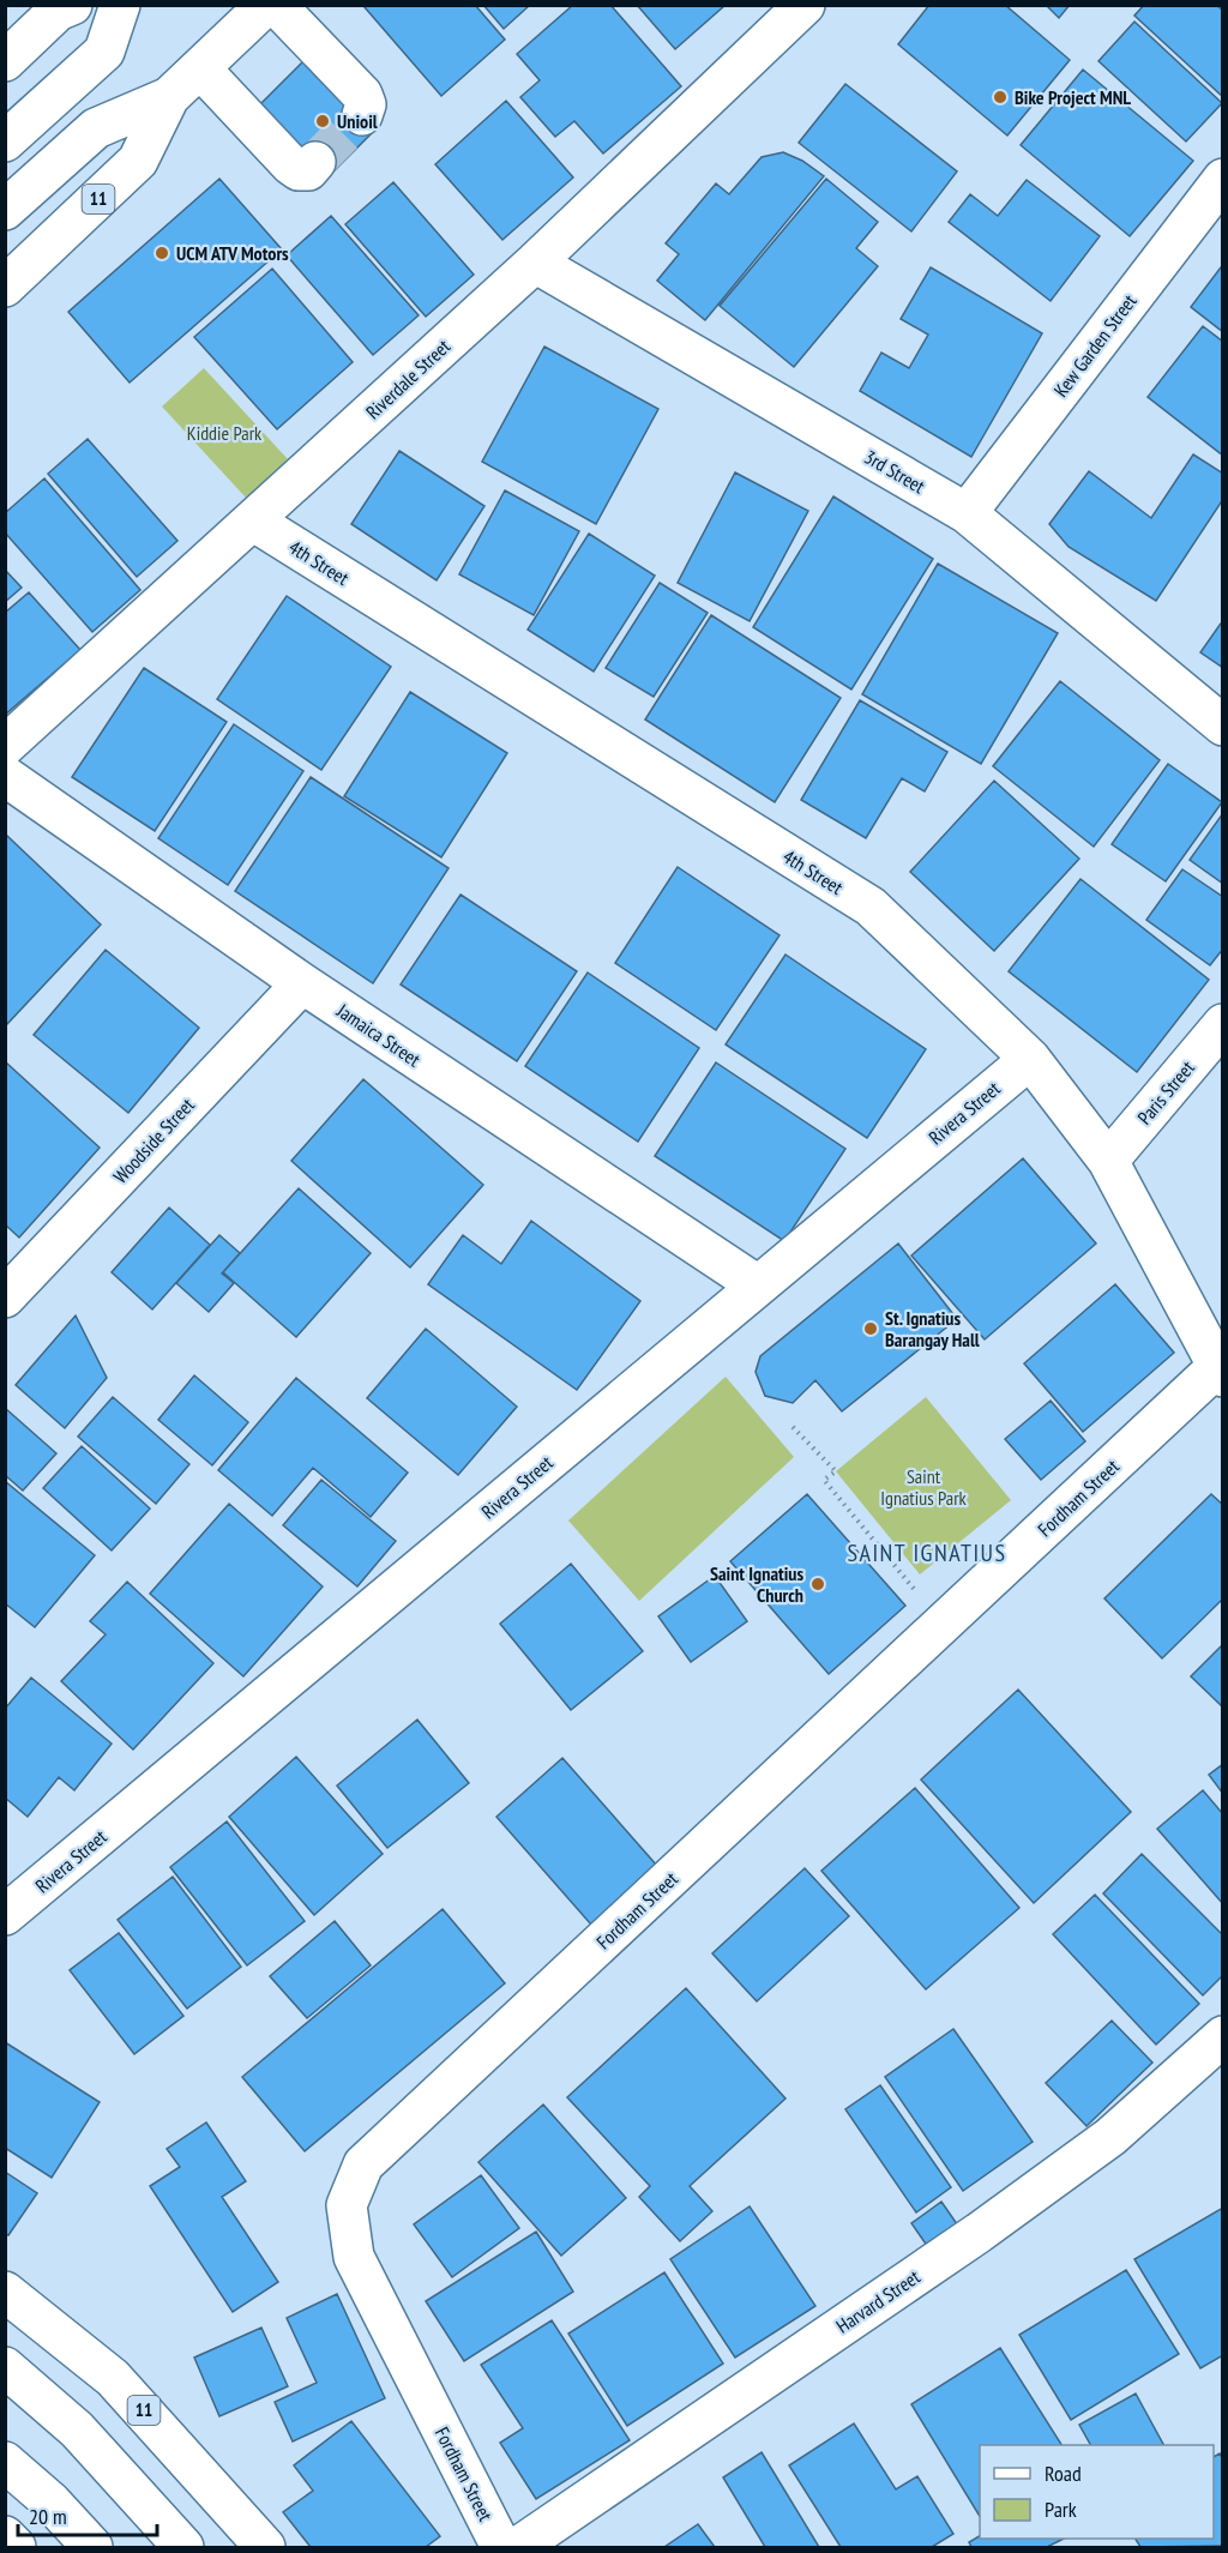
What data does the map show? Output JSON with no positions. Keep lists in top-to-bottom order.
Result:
{
  "streets": {
    "street": [
      "11",
      "Kew Garden Street",
      "Riverdale Street",
      "3rd Street",
      "4th Street",
      "Jamaica Street",
      "Paris Street",
      "Rivera Street",
      "Woodside Street",
      "Fordham Street",
      "Harvard Street"
    ]
  },
  "crossings": [
    ["Kew Garden Street", "3rd Street"],
    ["Riverdale Street", "3rd Street"],
    ["Riverdale Street", "4th Street"],
    ["4th Street", "Paris Street"],
    ["4th Street", "Rivera Street"],
    ["4th Street", "Fordham Street"],
    ["Jamaica Street", "Rivera Street"],
    ["Jamaica Street", "Woodside Street"]
  ],
  "districts": ["SAINT IGNATIUS"],
  "parks": ["Kiddie Park", "Saint Ignatius Park"],
  "places": [
    "Bike Project MNL",
    "Unioil",
    "UCM ATV Motors",
    "St. Ignatius Barangay Hall",
    "Saint Ignatius Church"
  ],
  "legend": ["Road", "Park"],
  "scale_bar": "20 m"
}
